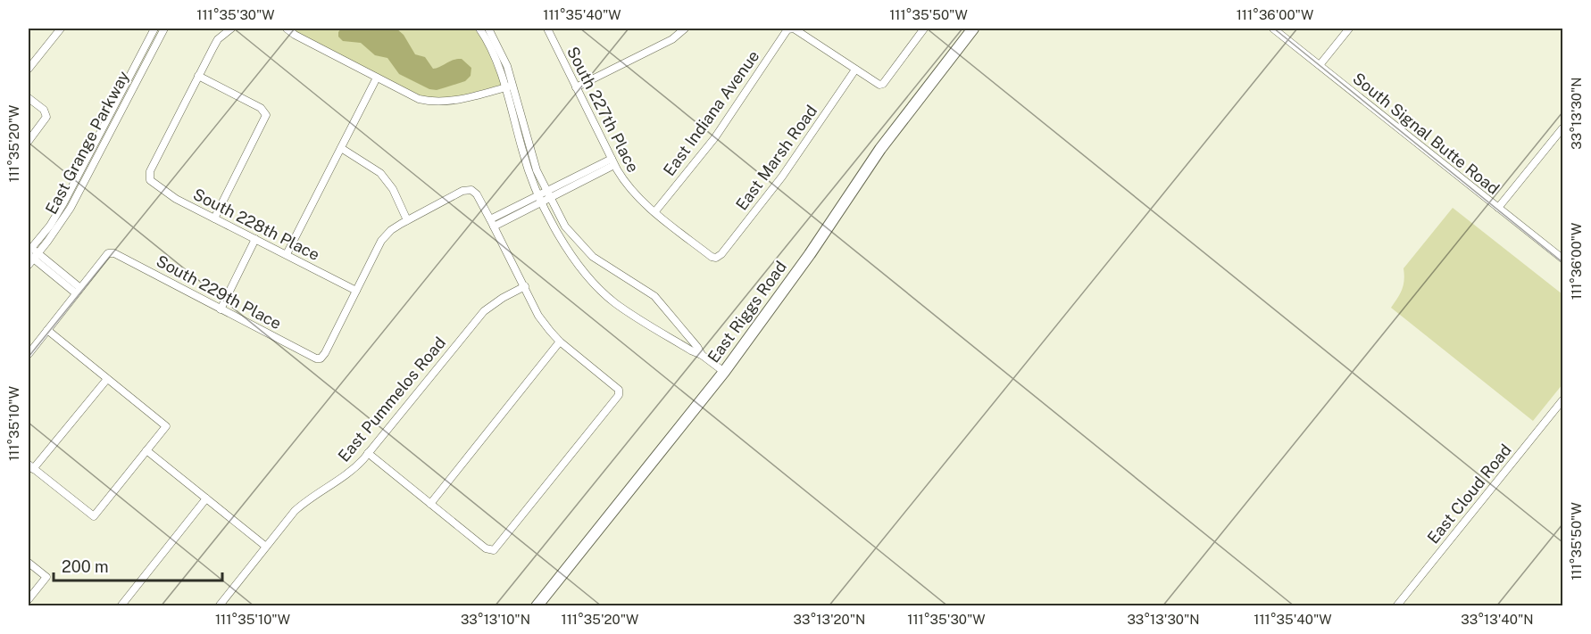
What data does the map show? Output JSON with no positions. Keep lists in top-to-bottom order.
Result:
{
  "streets": {
    "main road": ["East Riggs Road"],
    "street": [
      "South 227th Place",
      "East Indiana Avenue",
      "South Signal Butte Road",
      "East Grange Parkway",
      "East Marsh Road",
      "South 228th Place",
      "South 229th Place",
      "East Pummelos Road",
      "East Cloud Road"
    ]
  },
  "crossings": [
    ["South 227th Place", "East Indiana Avenue"],
    ["South 227th Place", "East Marsh Road"],
    ["South 228th Place", "South 229th Place"]
  ],
  "scale_bar": "200 m",
  "coordinates": [
    "111°35'30\"W",
    "111°35'40\"W",
    "111°35'50\"W",
    "111°36'00\"W",
    "33°13'30\"N",
    "111°35'20\"W",
    "111°35'10\"W",
    "33°13'10\"N",
    "33°13'20\"N",
    "33°13'40\"N"
  ]
}
